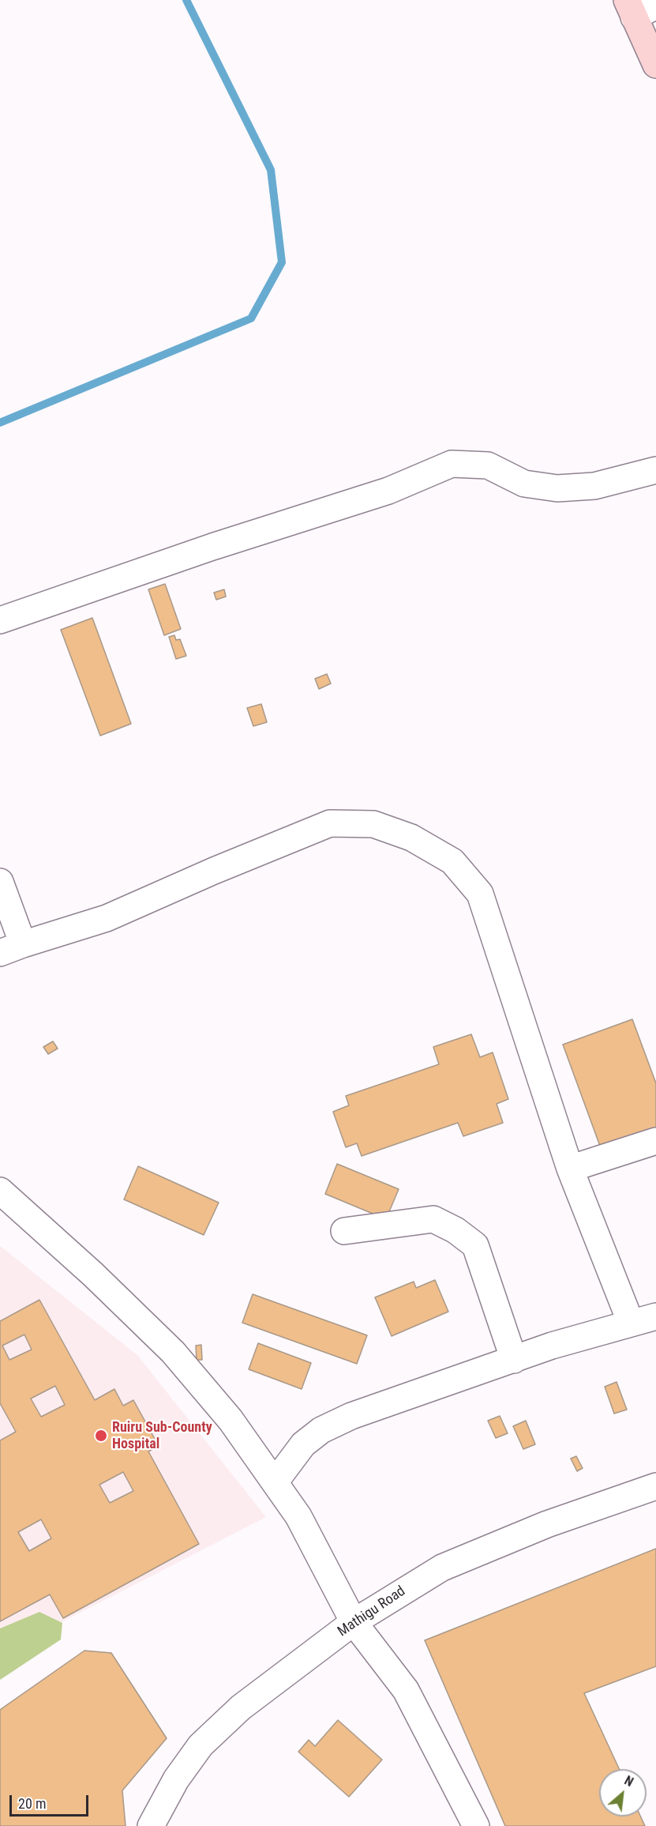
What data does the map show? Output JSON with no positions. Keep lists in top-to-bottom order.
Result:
{
  "streets": {
    "street": ["Mathigu Road"]
  },
  "places": ["Ruiru Sub-County Hospital"],
  "scale_bar": "20 m",
  "north": "top right"
}
